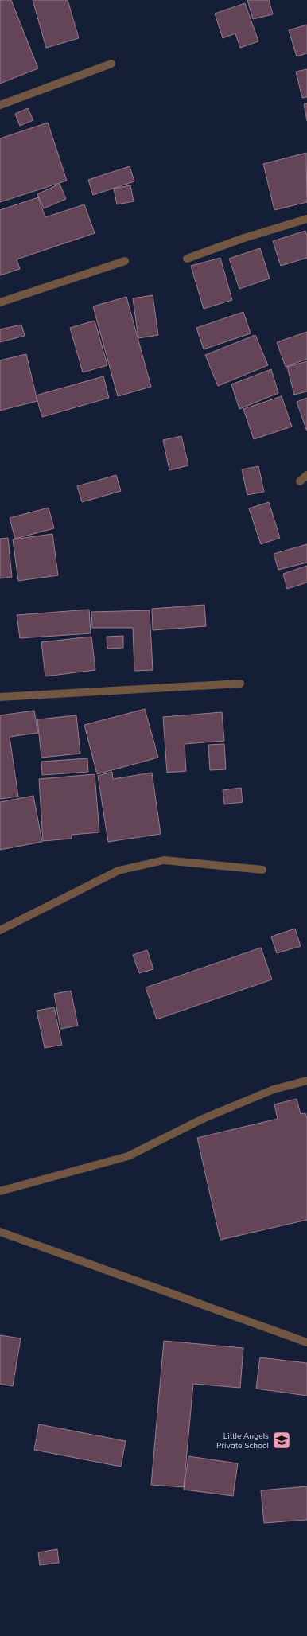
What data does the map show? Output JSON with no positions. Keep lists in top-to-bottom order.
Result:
{
  "places": {
    "school or university": ["Little Angels Private School"]
  }
}
